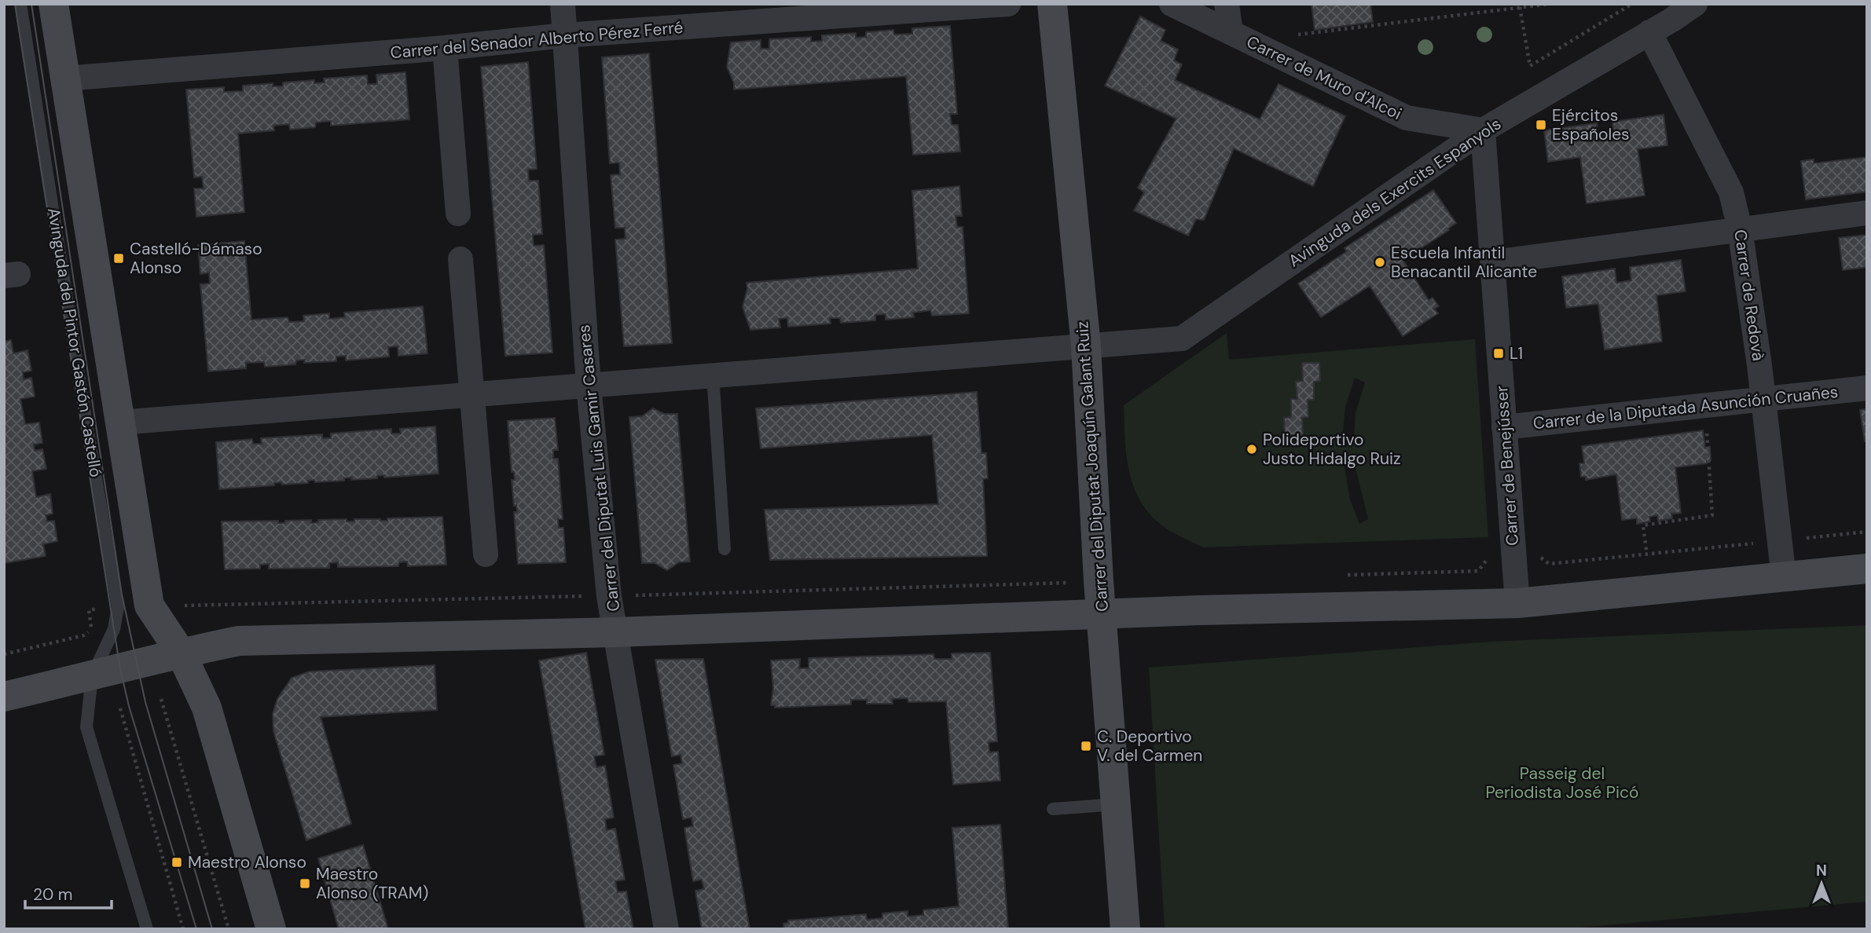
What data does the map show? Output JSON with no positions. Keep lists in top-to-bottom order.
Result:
{
  "streets": {
    "main road": ["Avinguda del Pintor Gastón Castelló", "Carrer del Diputat Joaquín Galant Ruiz"],
    "street": [
      "Carrer del Senador Alberto Pérez Ferré",
      "Carrer de Muro d'Alcoi",
      "Avinguda dels Exercits Espanyols",
      "Carrer de Redovà",
      "Carrer de la Diputada Asunción Cruañes",
      "Carrer de Benejússer",
      "Carrer del Diputat Luis Gamir Casares"
    ]
  },
  "crossings": [
    ["Carrer del Senador Alberto Pérez Ferré", "Avinguda del Pintor Gastón Castelló"],
    ["Carrer del Senador Alberto Pérez Ferré", "Carrer del Diputat Luis Gamir Casares"],
    ["Carrer de Muro d'Alcoi", "Avinguda dels Exercits Espanyols"],
    ["Carrer de Muro d'Alcoi", "Carrer de Benejússer"],
    ["Avinguda dels Exercits Espanyols", "Carrer de Redovà"],
    ["Avinguda dels Exercits Espanyols", "Avinguda del Pintor Gastón Castelló"],
    ["Avinguda dels Exercits Espanyols", "Carrer de Benejússer"],
    ["Avinguda dels Exercits Espanyols", "Carrer del Diputat Joaquín Galant Ruiz"],
    ["Avinguda dels Exercits Espanyols", "Carrer del Diputat Luis Gamir Casares"],
    ["Carrer de Redovà", "Carrer de la Diputada Asunción Cruañes"],
    ["Carrer de la Diputada Asunción Cruañes", "Carrer de Benejússer"]
  ],
  "parks": ["Passeig del Periodista José Picó"],
  "places": {
    "transit": [
      "Ejércitos Españoles",
      "Castelló-Dámaso Alonso",
      "L1",
      "C. Deportivo V. del Carmen",
      "Maestro Alonso",
      "Maestro Alonso (TRAM)"
    ],
    "other": ["Escuela Infantil Benacantil Alicante", "Polideportivo Justo Hidalgo Ruiz"]
  },
  "scale_bar": "20 m",
  "north": "top"
}
